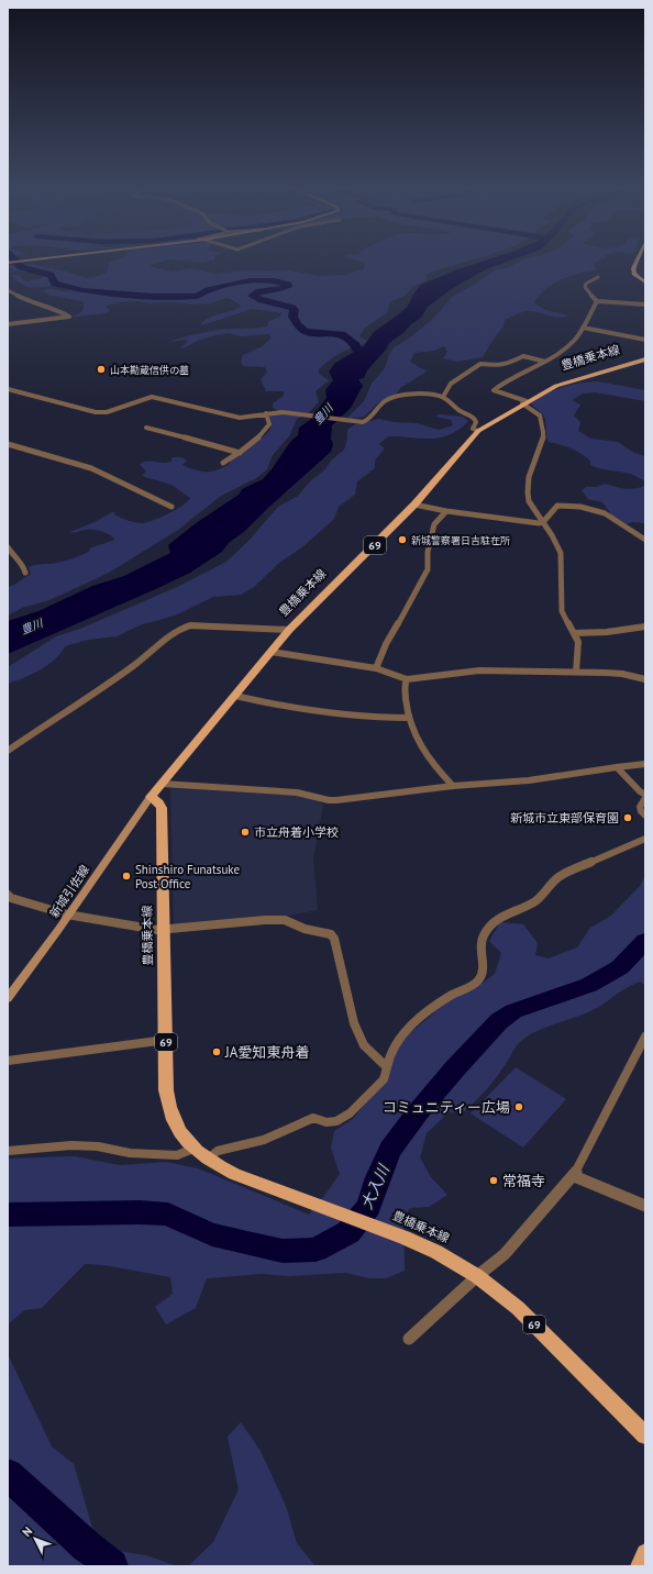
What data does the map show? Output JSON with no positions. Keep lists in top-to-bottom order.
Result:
{
  "streets": {
    "main road": ["豊橋乗本線", "69", "新城引佐線"]
  },
  "crossings": [
    ["豊橋乗本線", "新城引佐線"]
  ],
  "water": ["豊川", "大入川"],
  "places": [
    "山本勘蔵信供の墓",
    "新城警察署日吉駐在所",
    "新城市立東部保育園",
    "市立舟着小学校",
    "Shinshiro Funatsuke Post Office",
    "JA愛知東舟着",
    "コミュニティー広場",
    "常福寺"
  ],
  "north": "top left"
}
